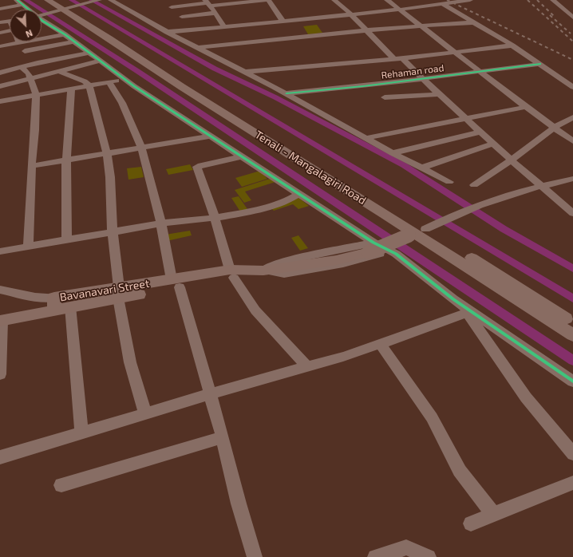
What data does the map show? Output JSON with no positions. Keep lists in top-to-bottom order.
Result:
{
  "streets": {
    "main road": ["Tenali - Mangalagiri Road", "Bavanavari Street"],
    "street": ["Rehaman road"]
  },
  "crossings": [
    ["Tenali - Mangalagiri Road", "Bavanavari Street"]
  ],
  "north": "bottom right"
}
